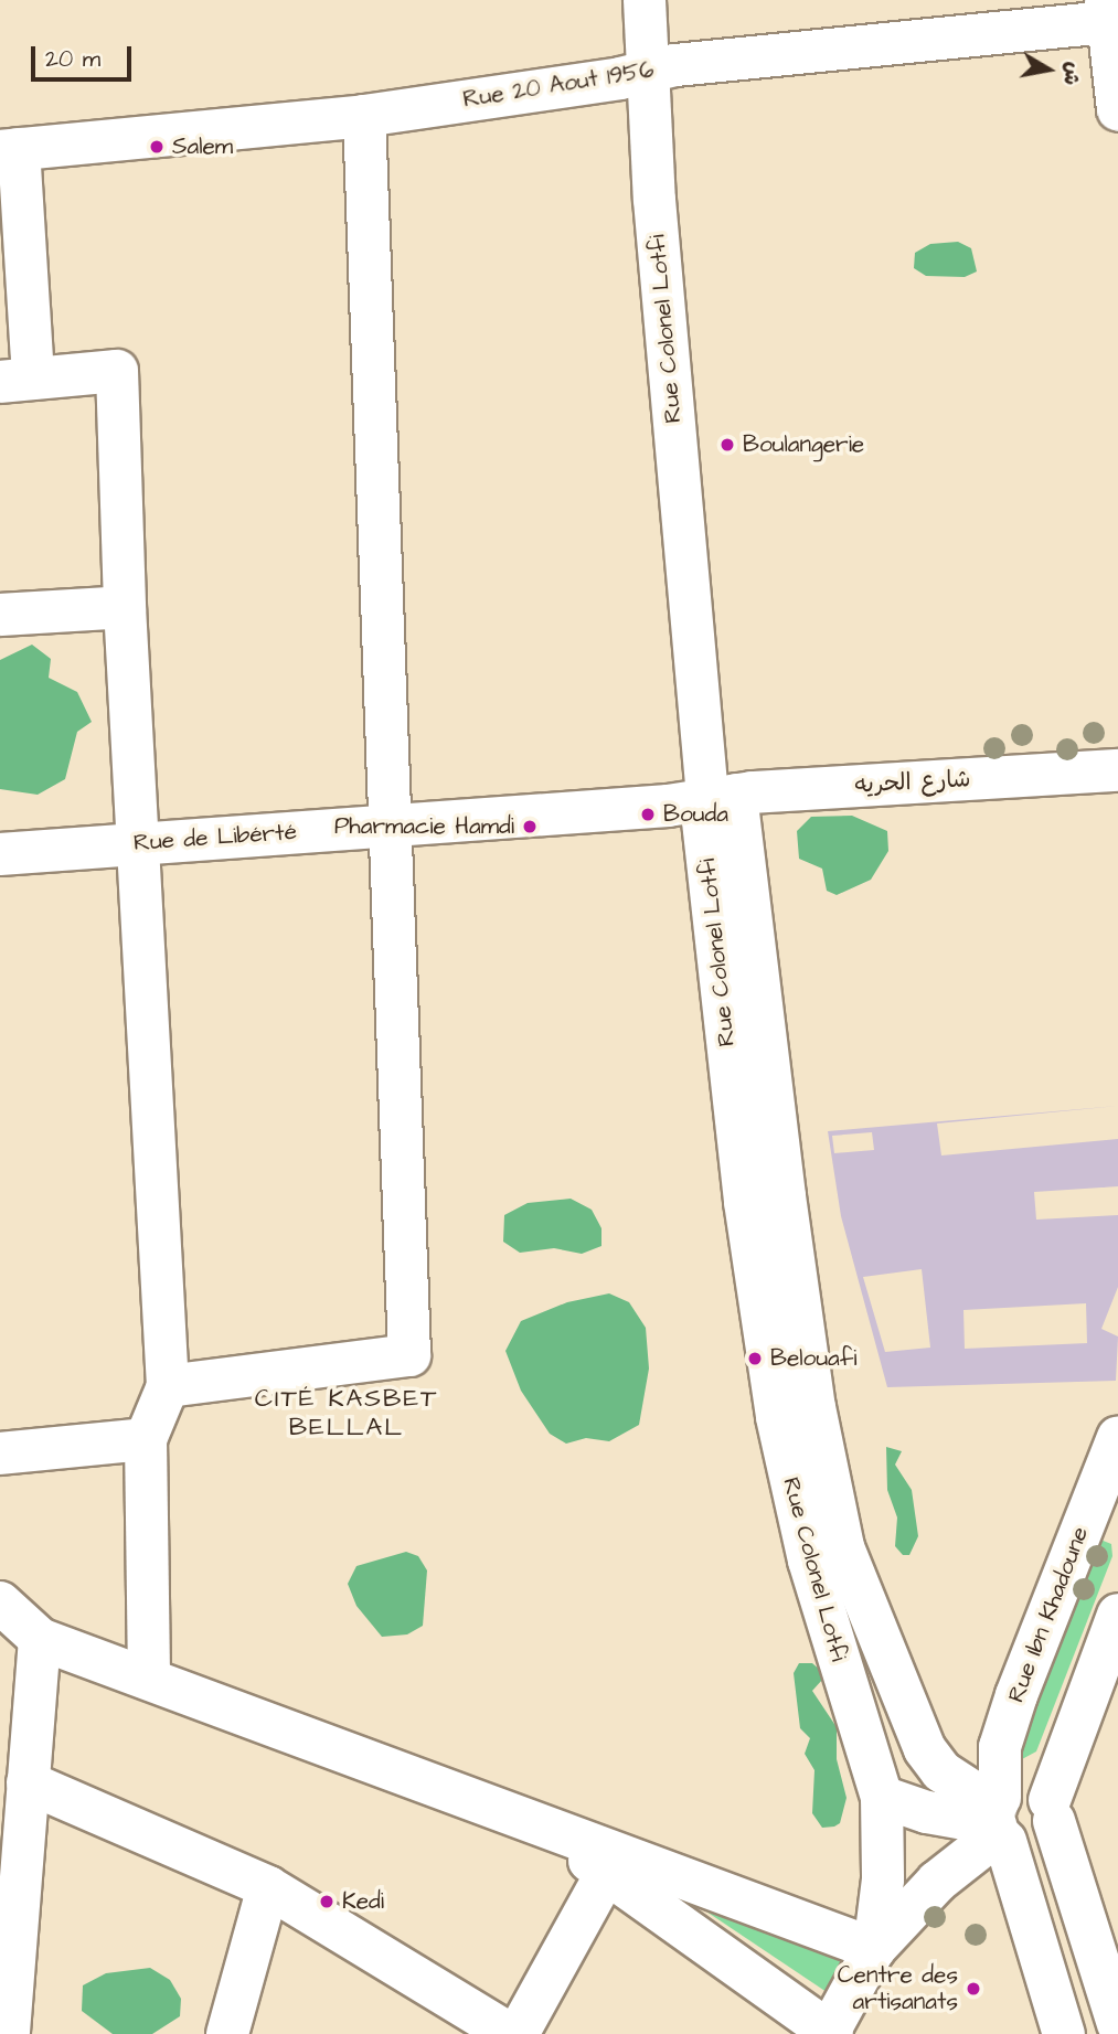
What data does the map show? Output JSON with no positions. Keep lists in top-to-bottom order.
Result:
{
  "streets": {
    "street": [
      "Rue 20 Aout 1956",
      "Rue Colonel Lotfi",
      "شارع الحريه",
      "Rue de Libérté",
      "Rue Ibn Khadoune"
    ]
  },
  "crossings": [
    ["Rue 20 Aout 1956", "Rue Colonel Lotfi"],
    ["Rue Colonel Lotfi", "شارع الحريه"],
    ["Rue Colonel Lotfi", "Rue de Libérté"],
    ["Rue Colonel Lotfi", "Rue Ibn Khadoune"],
    ["شارع الحريه", "Rue de Libérté"]
  ],
  "districts": ["CITÉ KASBET BELLAL"],
  "places": [
    "Salem",
    "Boulangerie",
    "Bouda",
    "Pharmacie Hamdi",
    "Belouafi",
    "Kedi",
    "Centre des artisanats"
  ],
  "scale_bar": "20 m",
  "north": "right"
}
